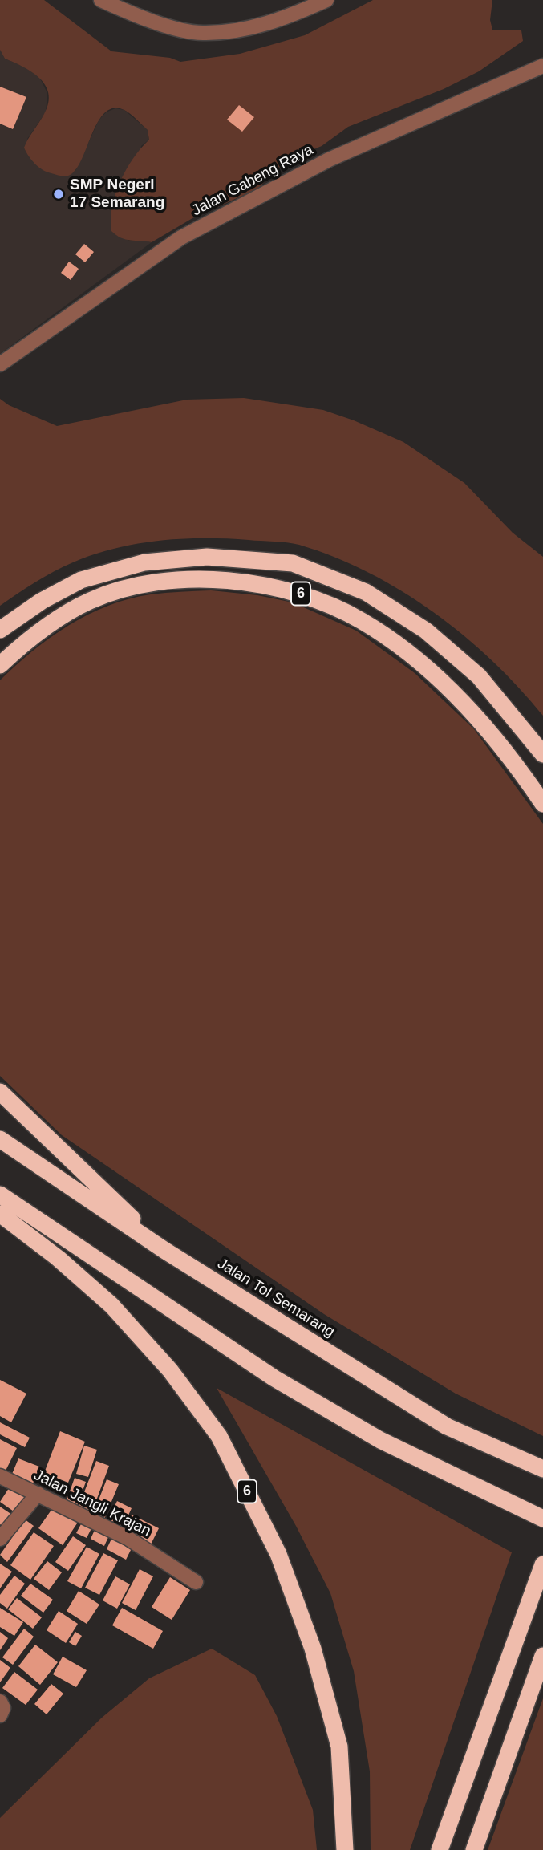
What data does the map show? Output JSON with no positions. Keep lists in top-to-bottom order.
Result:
{
  "streets": {
    "highway": ["6", "Jalan Tol Semarang"],
    "street": ["Jalan Gabeng Raya", "Jalan Jangli Krajan"]
  },
  "places": ["SMP Negeri 17 Semarang"]
}
